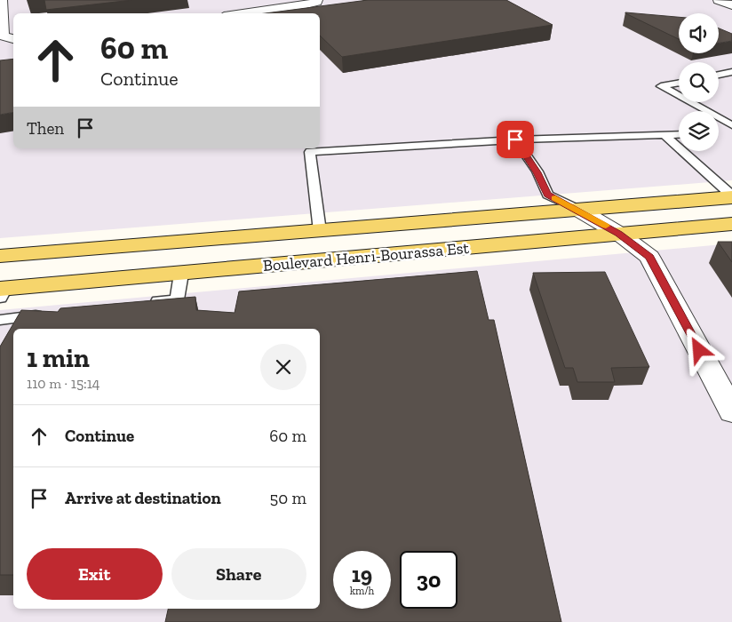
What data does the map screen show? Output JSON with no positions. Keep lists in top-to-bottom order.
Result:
{
  "streets": {
    "main road": ["Boulevard Henri-Bourassa Est"]
  },
  "page": {
    "turn": ["60 m", "Continue"],
    "then": "Then",
    "heading": ["1 min", "110 m · 15:14"],
    "list": [
      {
        "name": "Continue",
        "value": "60 m"
      },
      {
        "name": "Arrive at destination",
        "value": "50 m"
      }
    ],
    "buttons": ["Exit", "Share"],
    "speed": "19 km/h",
    "limit": "30"
  }
}
